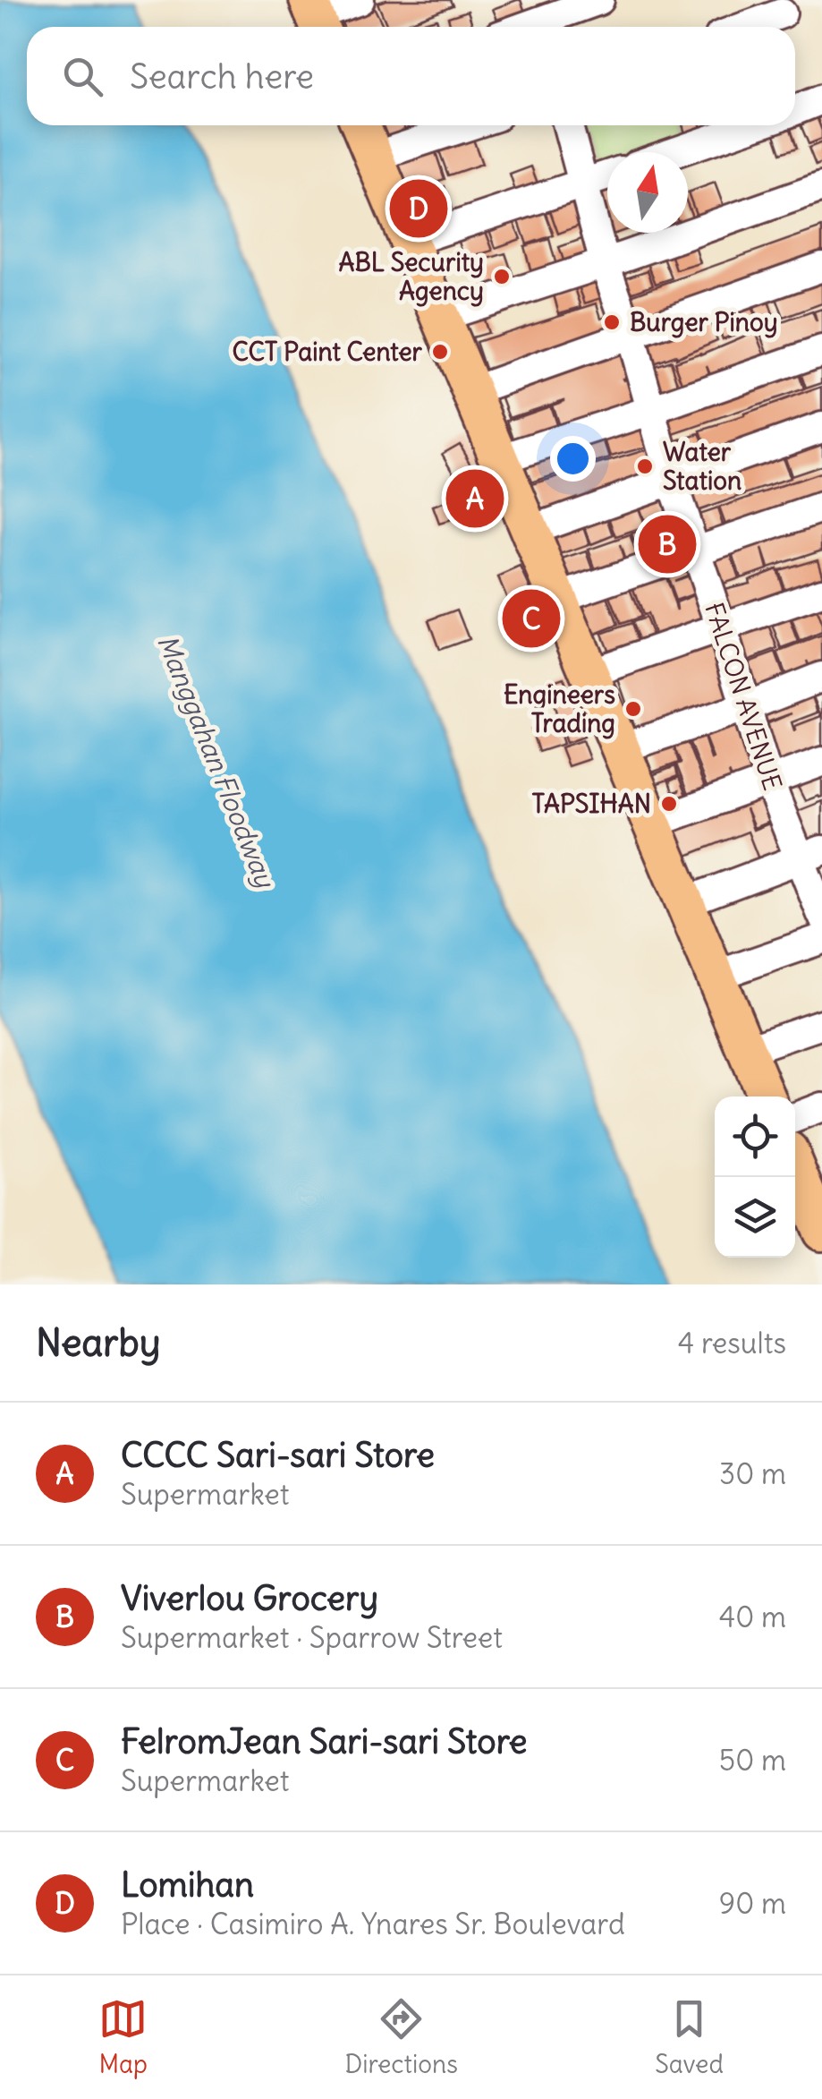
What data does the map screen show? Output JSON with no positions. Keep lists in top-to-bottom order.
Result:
{
  "streets": {
    "street": ["FALCON AVENUE"]
  },
  "water": ["Manggahan Floodway"],
  "places": [
    "ABL Security Agency",
    "Burger Pinoy",
    "CCT Paint Center",
    "Water Station",
    "Engineers Trading",
    "TAPSIHAN"
  ],
  "north": "top",
  "page": {
    "search": "Search here",
    "pins": [
      "D",
      "A",
      "B",
      "C"
    ],
    "heading": ["Nearby", "4 results"],
    "list": [
      {
        "mark": "A",
        "name": "CCCC Sari-sari Store",
        "note": "Supermarket",
        "value": "30 m"
      },
      {
        "mark": "B",
        "name": "Viverlou Grocery",
        "note": "Supermarket · Sparrow Street",
        "value": "40 m"
      },
      {
        "mark": "C",
        "name": "FelromJean Sari-sari Store",
        "note": "Supermarket",
        "value": "50 m"
      },
      {
        "mark": "D",
        "name": "Lomihan",
        "note": "Place · Casimiro A. Ynares Sr. Boulevard",
        "value": "90 m"
      }
    ],
    "nav": ["Map", "Directions", "Saved"]
  }
}
